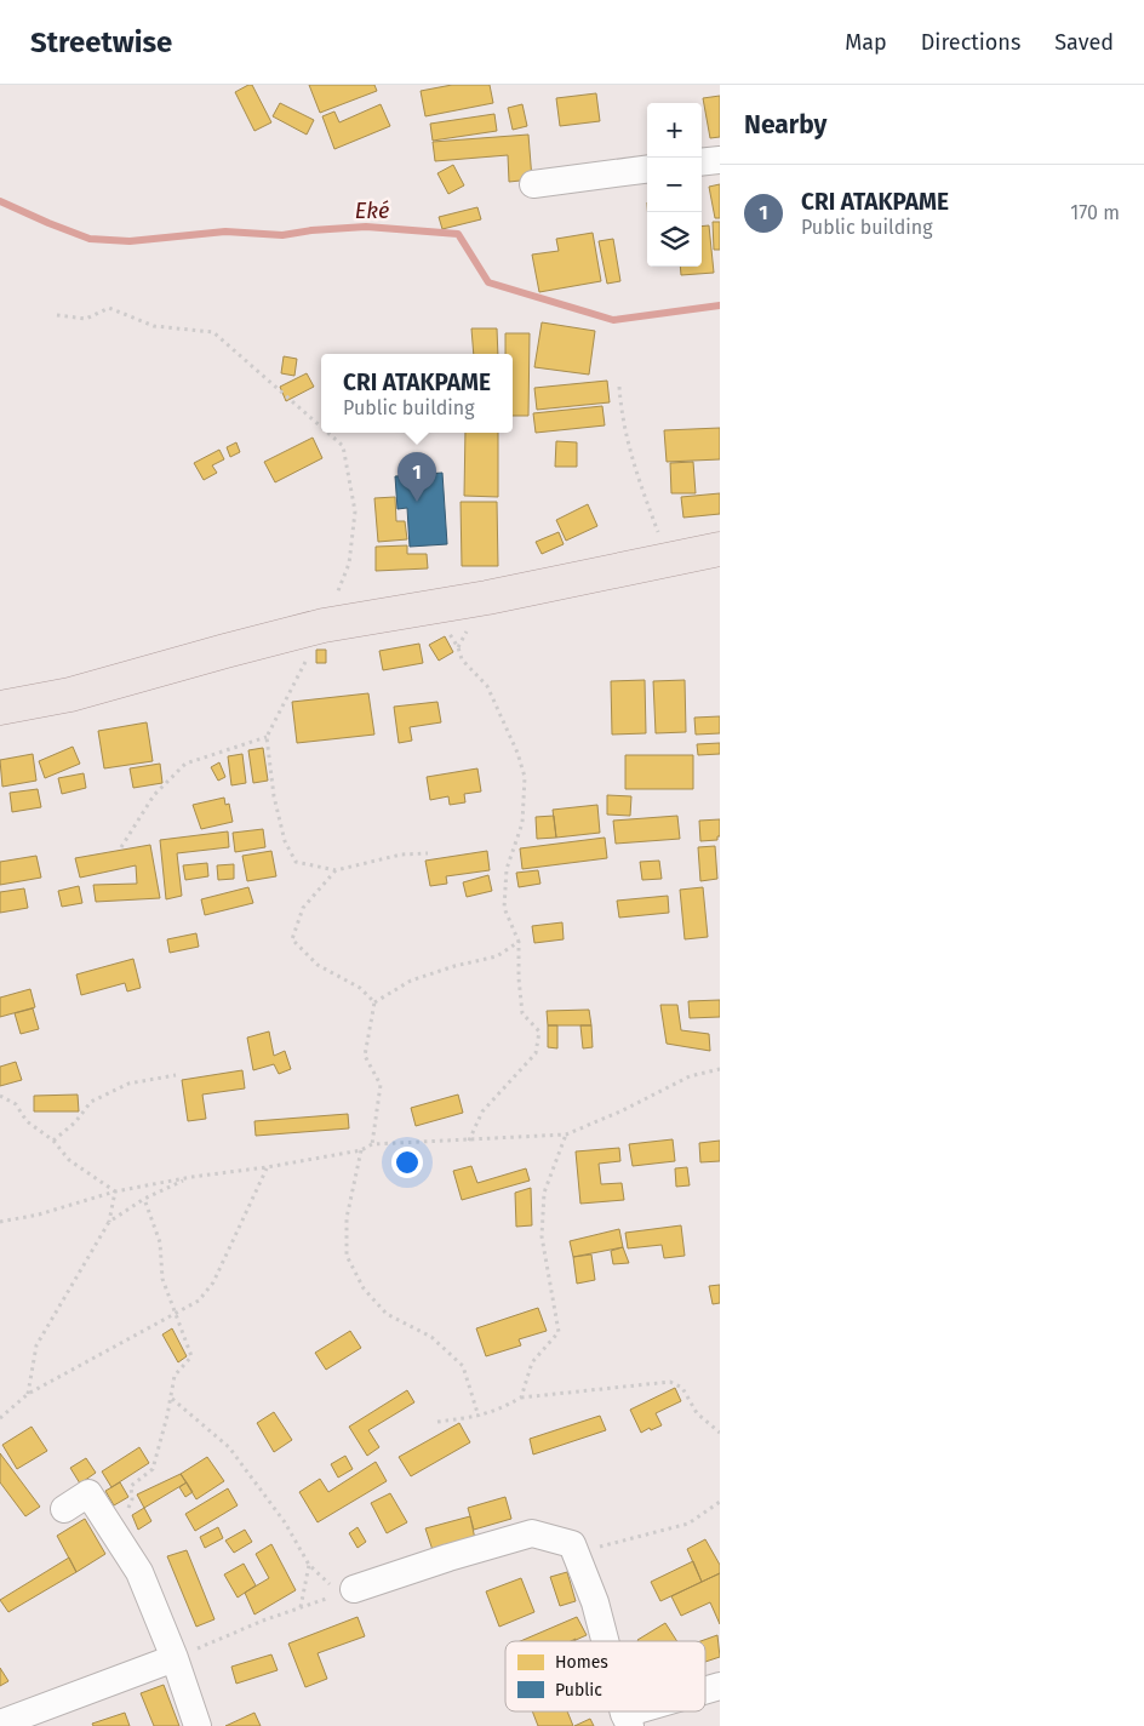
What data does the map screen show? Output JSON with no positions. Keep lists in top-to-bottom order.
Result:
{
  "water": ["Eké"],
  "legend": ["Homes", "Public"],
  "page": {
    "header": "Streetwise",
    "nav": ["Map", "Directions", "Saved"],
    "heading": "Nearby",
    "map_buttons": ["+", "−"],
    "list": [
      {
        "mark": "1",
        "name": "CRI ATAKPAME",
        "note": "Public building",
        "value": "170 m"
      }
    ],
    "popup": ["CRI ATAKPAME", "Public building"],
    "pins": "1"
  }
}
